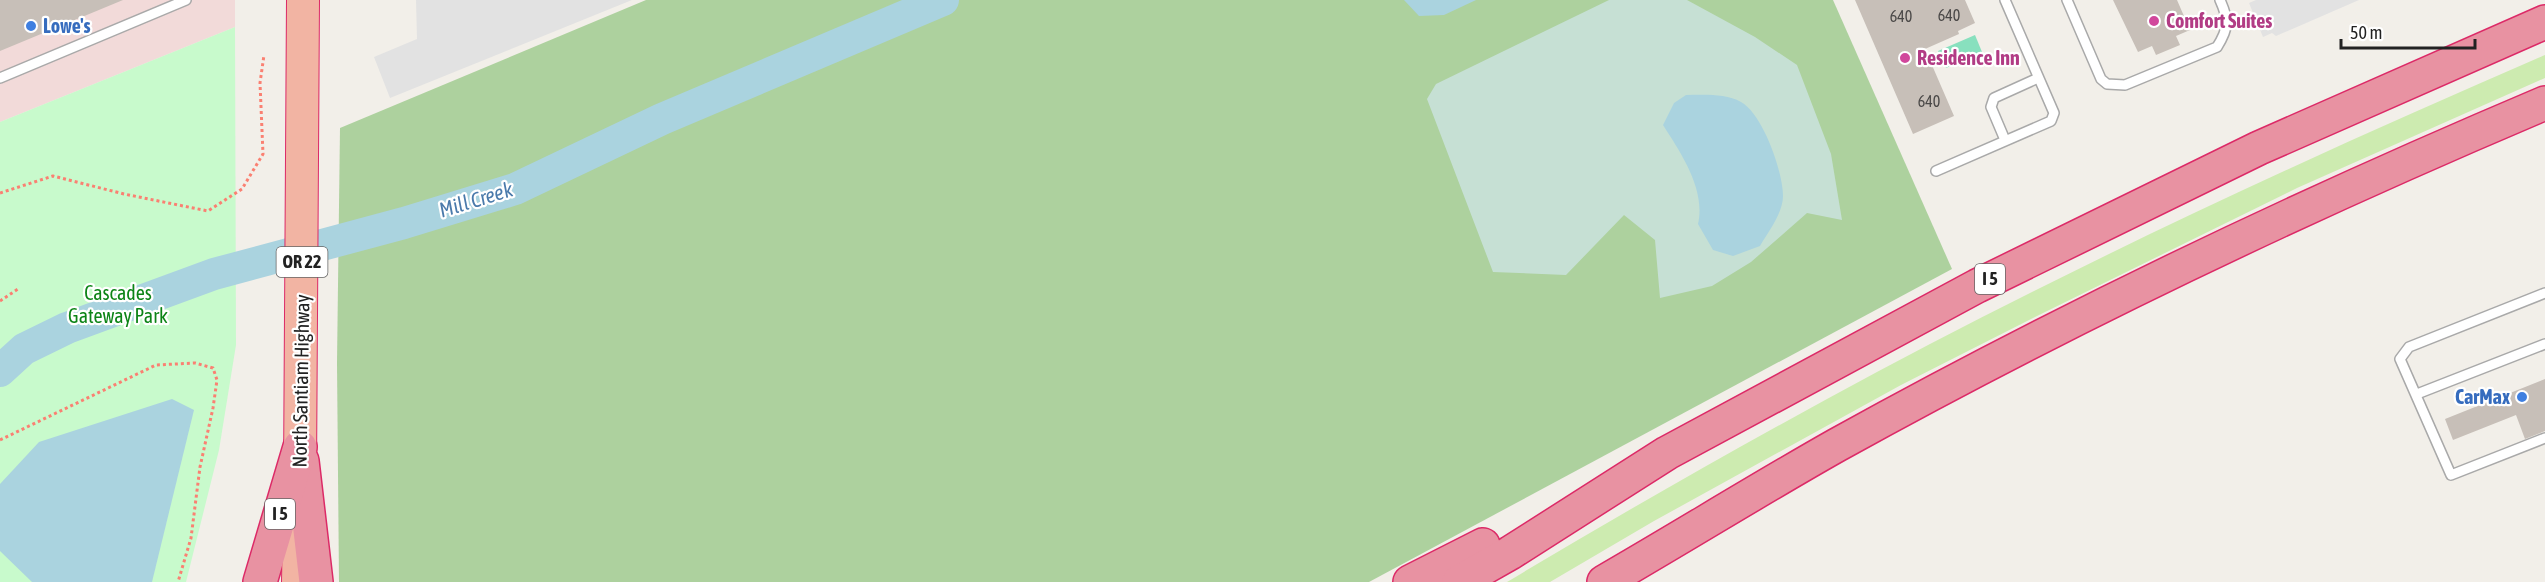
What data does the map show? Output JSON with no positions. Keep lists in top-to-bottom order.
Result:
{
  "streets": {
    "highway": ["OR 22", "I 5", "North Santiam Highway"]
  },
  "crossings": [
    ["I 5", "North Santiam Highway"]
  ],
  "water": ["Mill Creek"],
  "parks": ["Cascades Gateway Park"],
  "places": [
    "Comfort Suites",
    "Lowe's",
    "Residence Inn",
    "CarMax"
  ],
  "house_numbers": ["640", "640", "640"],
  "scale_bar": "50 m"
}
